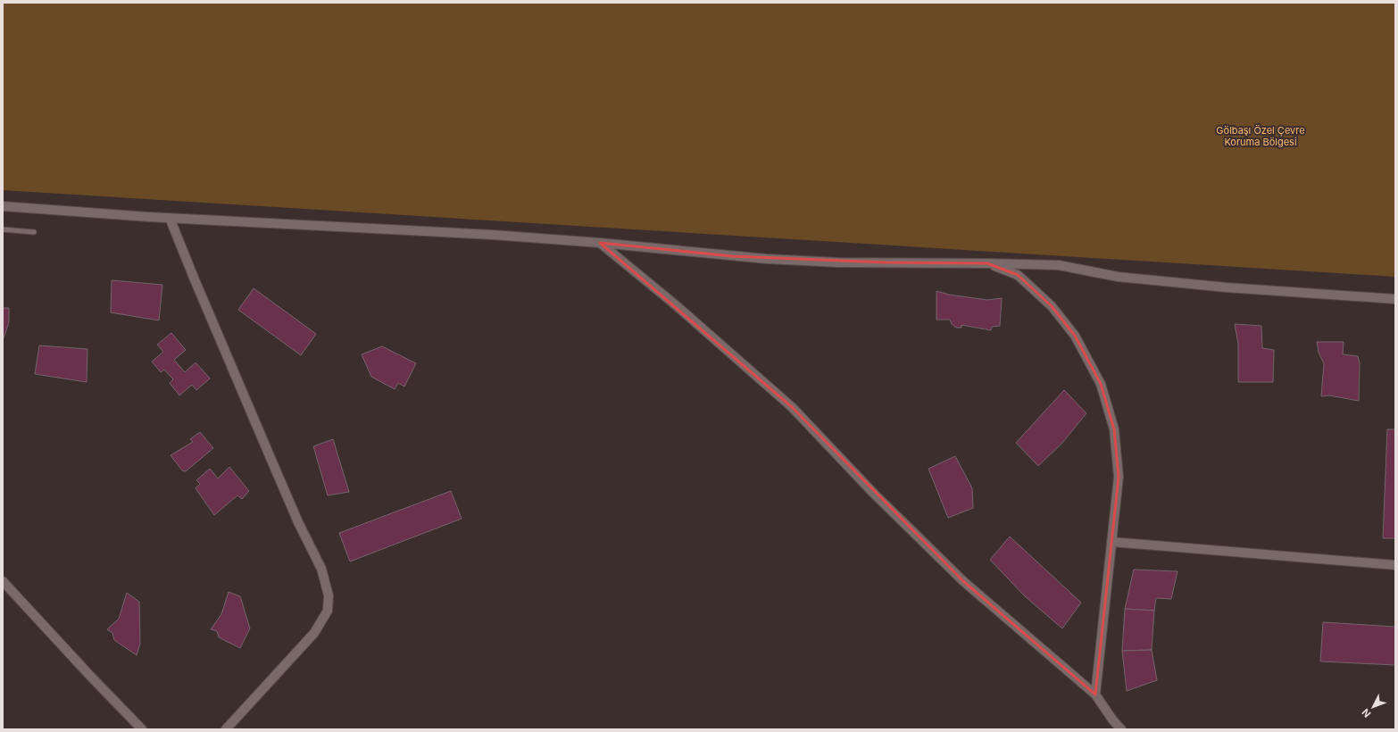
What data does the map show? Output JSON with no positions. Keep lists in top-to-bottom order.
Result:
{
  "parks": ["Gölbaşı Özel Çevre Koruma Bölgesi"],
  "north": "bottom left"
}
